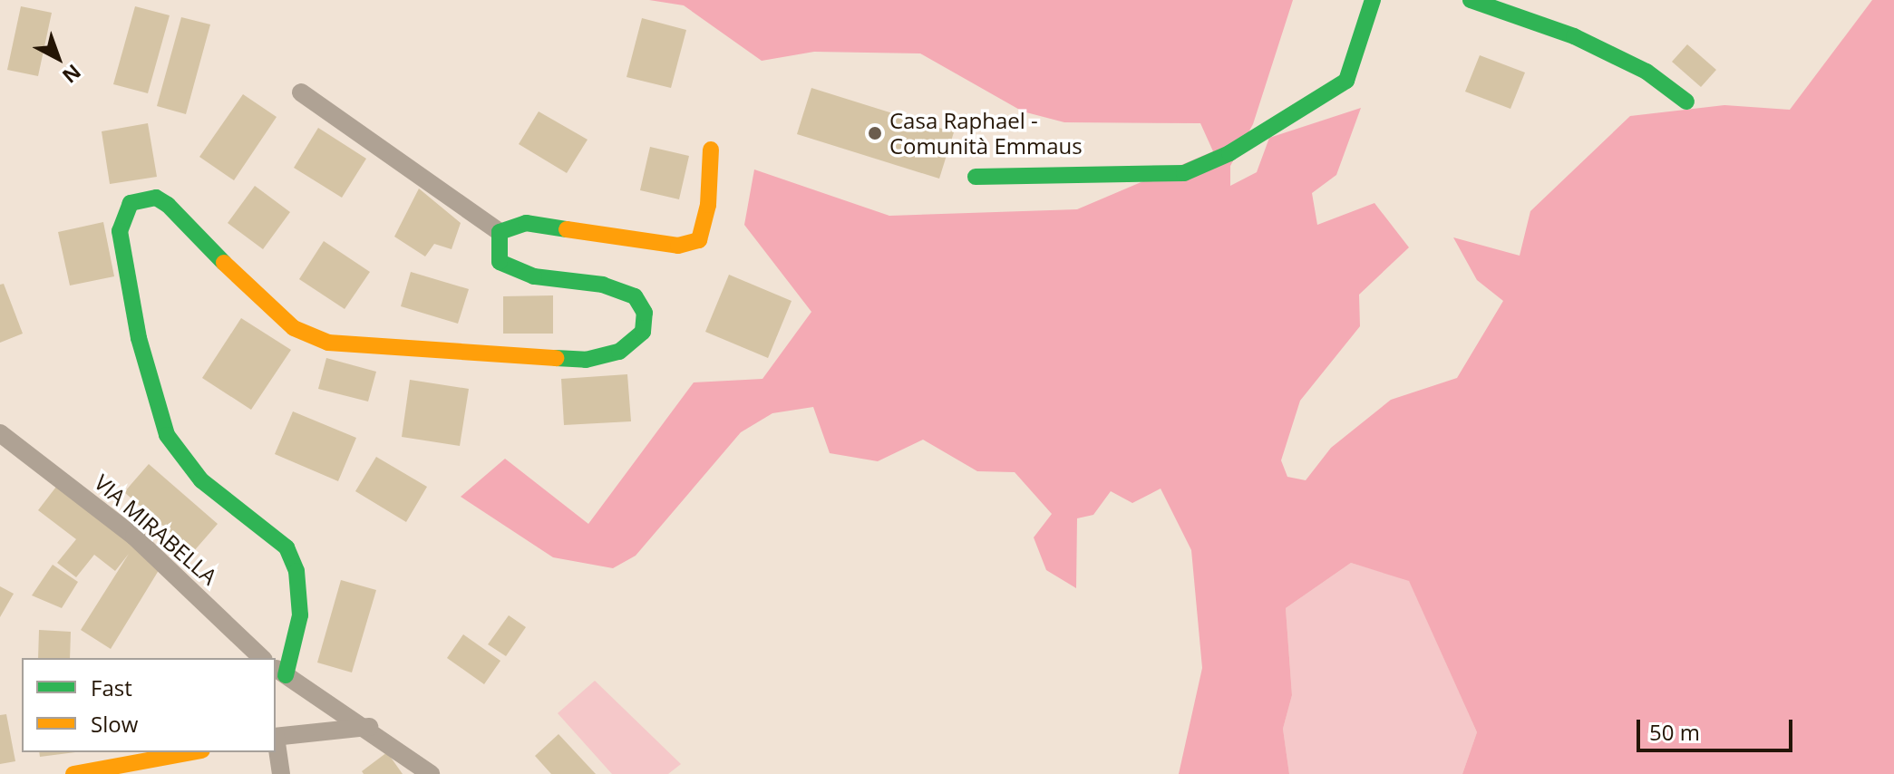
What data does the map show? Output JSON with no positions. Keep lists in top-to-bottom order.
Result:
{
  "streets": {
    "street": ["VIA MIRABELLA"]
  },
  "places": ["Casa Raphael - Comunità Emmaus"],
  "legend": ["Fast", "Slow"],
  "scale_bar": "50 m",
  "north": "bottom right"
}
